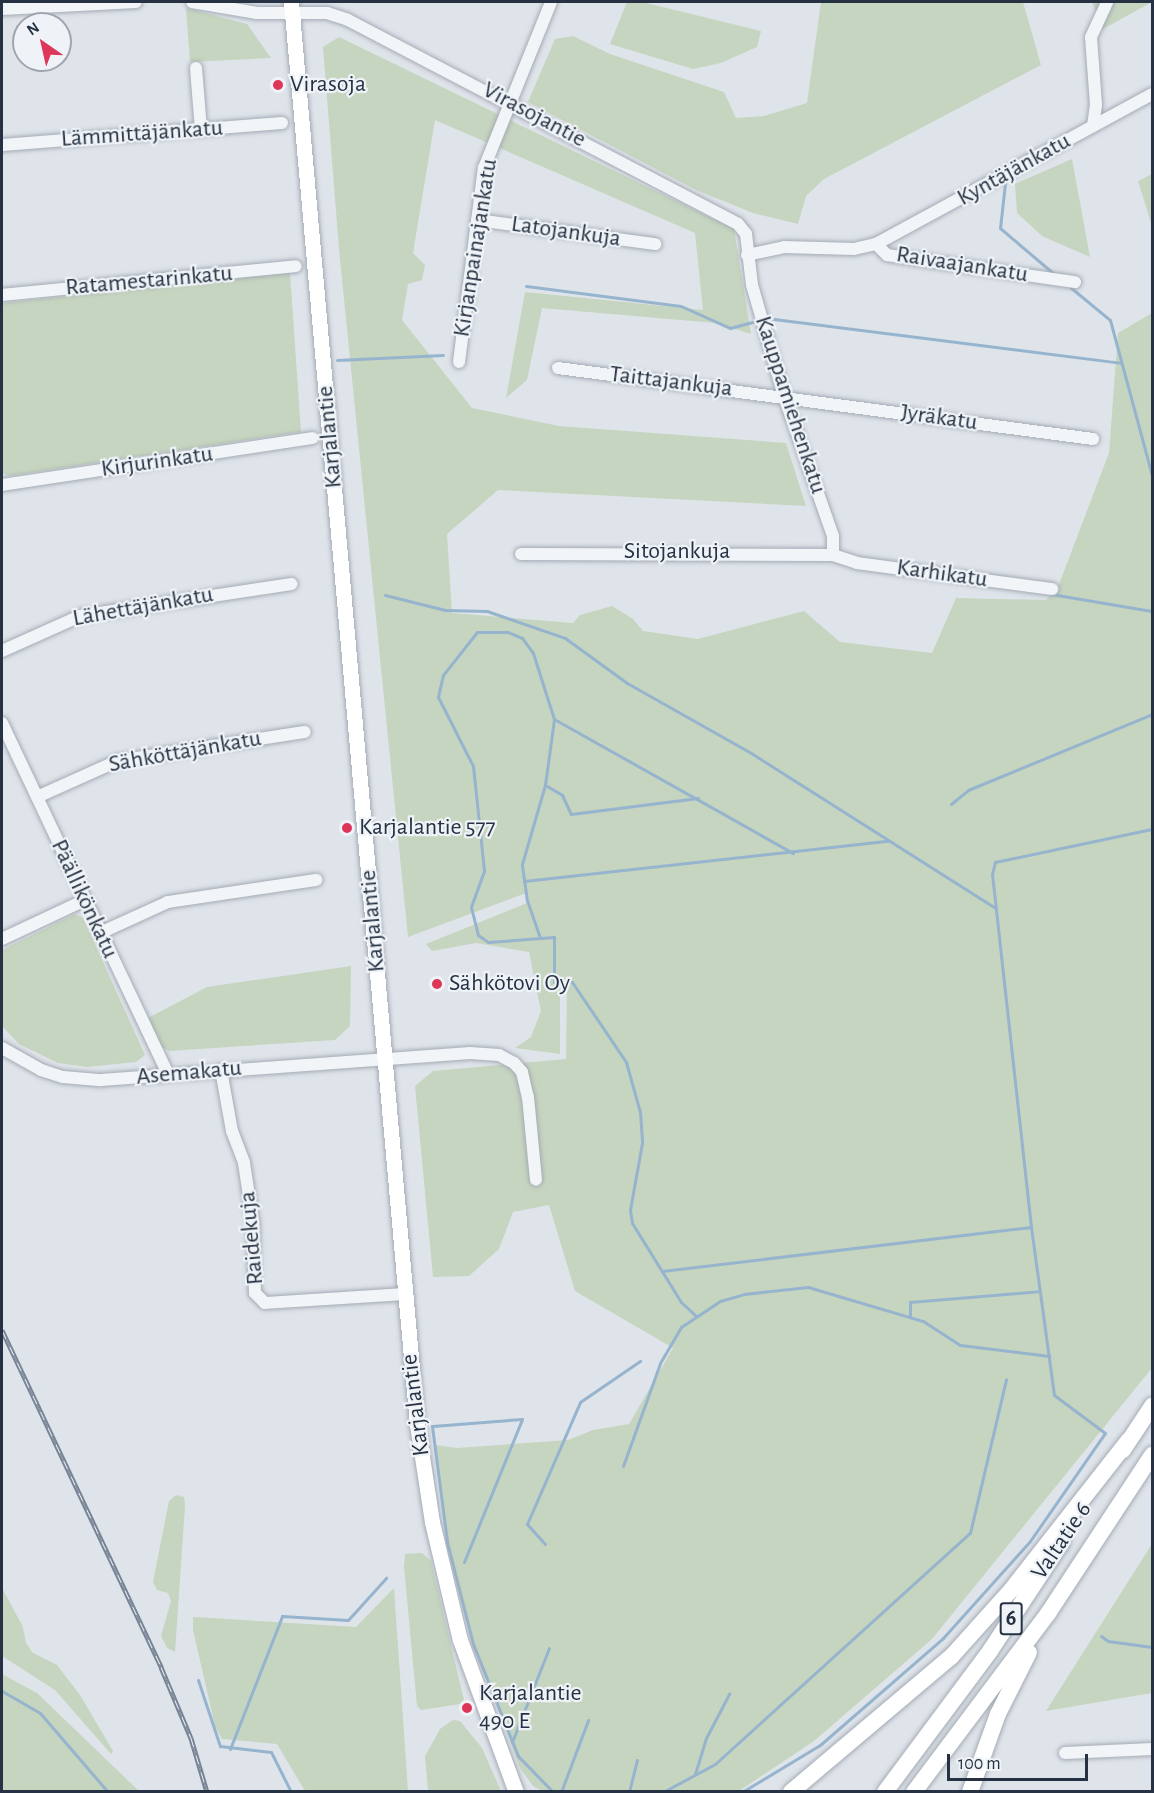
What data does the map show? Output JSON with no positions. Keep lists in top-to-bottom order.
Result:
{
  "streets": {
    "highway": ["Valtatie 6", "6"],
    "main road": ["Karjalantie"],
    "street": [
      "Virasojantie",
      "Lämmittäjänkatu",
      "Kyntäjänkatu",
      "Latojankuja",
      "Kirjanpainajankatu",
      "Raivaajankatu",
      "Ratamestarinkatu",
      "Taittajankuja",
      "Kauppamiehenkatu",
      "Jyräkatu",
      "Kirjurinkatu",
      "Sitojankuja",
      "Karhikatu",
      "Lähettäjänkatu",
      "Sähköttäjänkatu",
      "Päällikönkatu",
      "Asemakatu",
      "Raidekuja"
    ]
  },
  "crossings": [
    ["Virasojantie", "Kirjanpainajankatu"],
    ["Virasojantie", "Raivaajankatu"],
    ["Virasojantie", "Kauppamiehenkatu"],
    ["Virasojantie", "Karjalantie"],
    ["Kyntäjänkatu", "Raivaajankatu"],
    ["Latojankuja", "Kirjanpainajankatu"],
    ["Raivaajankatu", "Kauppamiehenkatu"],
    ["Taittajankuja", "Kauppamiehenkatu"],
    ["Taittajankuja", "Jyräkatu"],
    ["Kauppamiehenkatu", "Jyräkatu"],
    ["Kauppamiehenkatu", "Sitojankuja"],
    ["Kauppamiehenkatu", "Karhikatu"],
    ["Karjalantie", "Asemakatu"],
    ["Karjalantie", "Raidekuja"],
    ["Sitojankuja", "Karhikatu"],
    ["Sähköttäjänkatu", "Päällikönkatu"],
    ["Päällikönkatu", "Asemakatu"],
    ["Asemakatu", "Raidekuja"]
  ],
  "places": [
    "Virasoja",
    "Karjalantie 577",
    "Sähkötovi Oy",
    "Karjalantie 490 E"
  ],
  "scale_bar": "100 m",
  "north": "top left"
}
